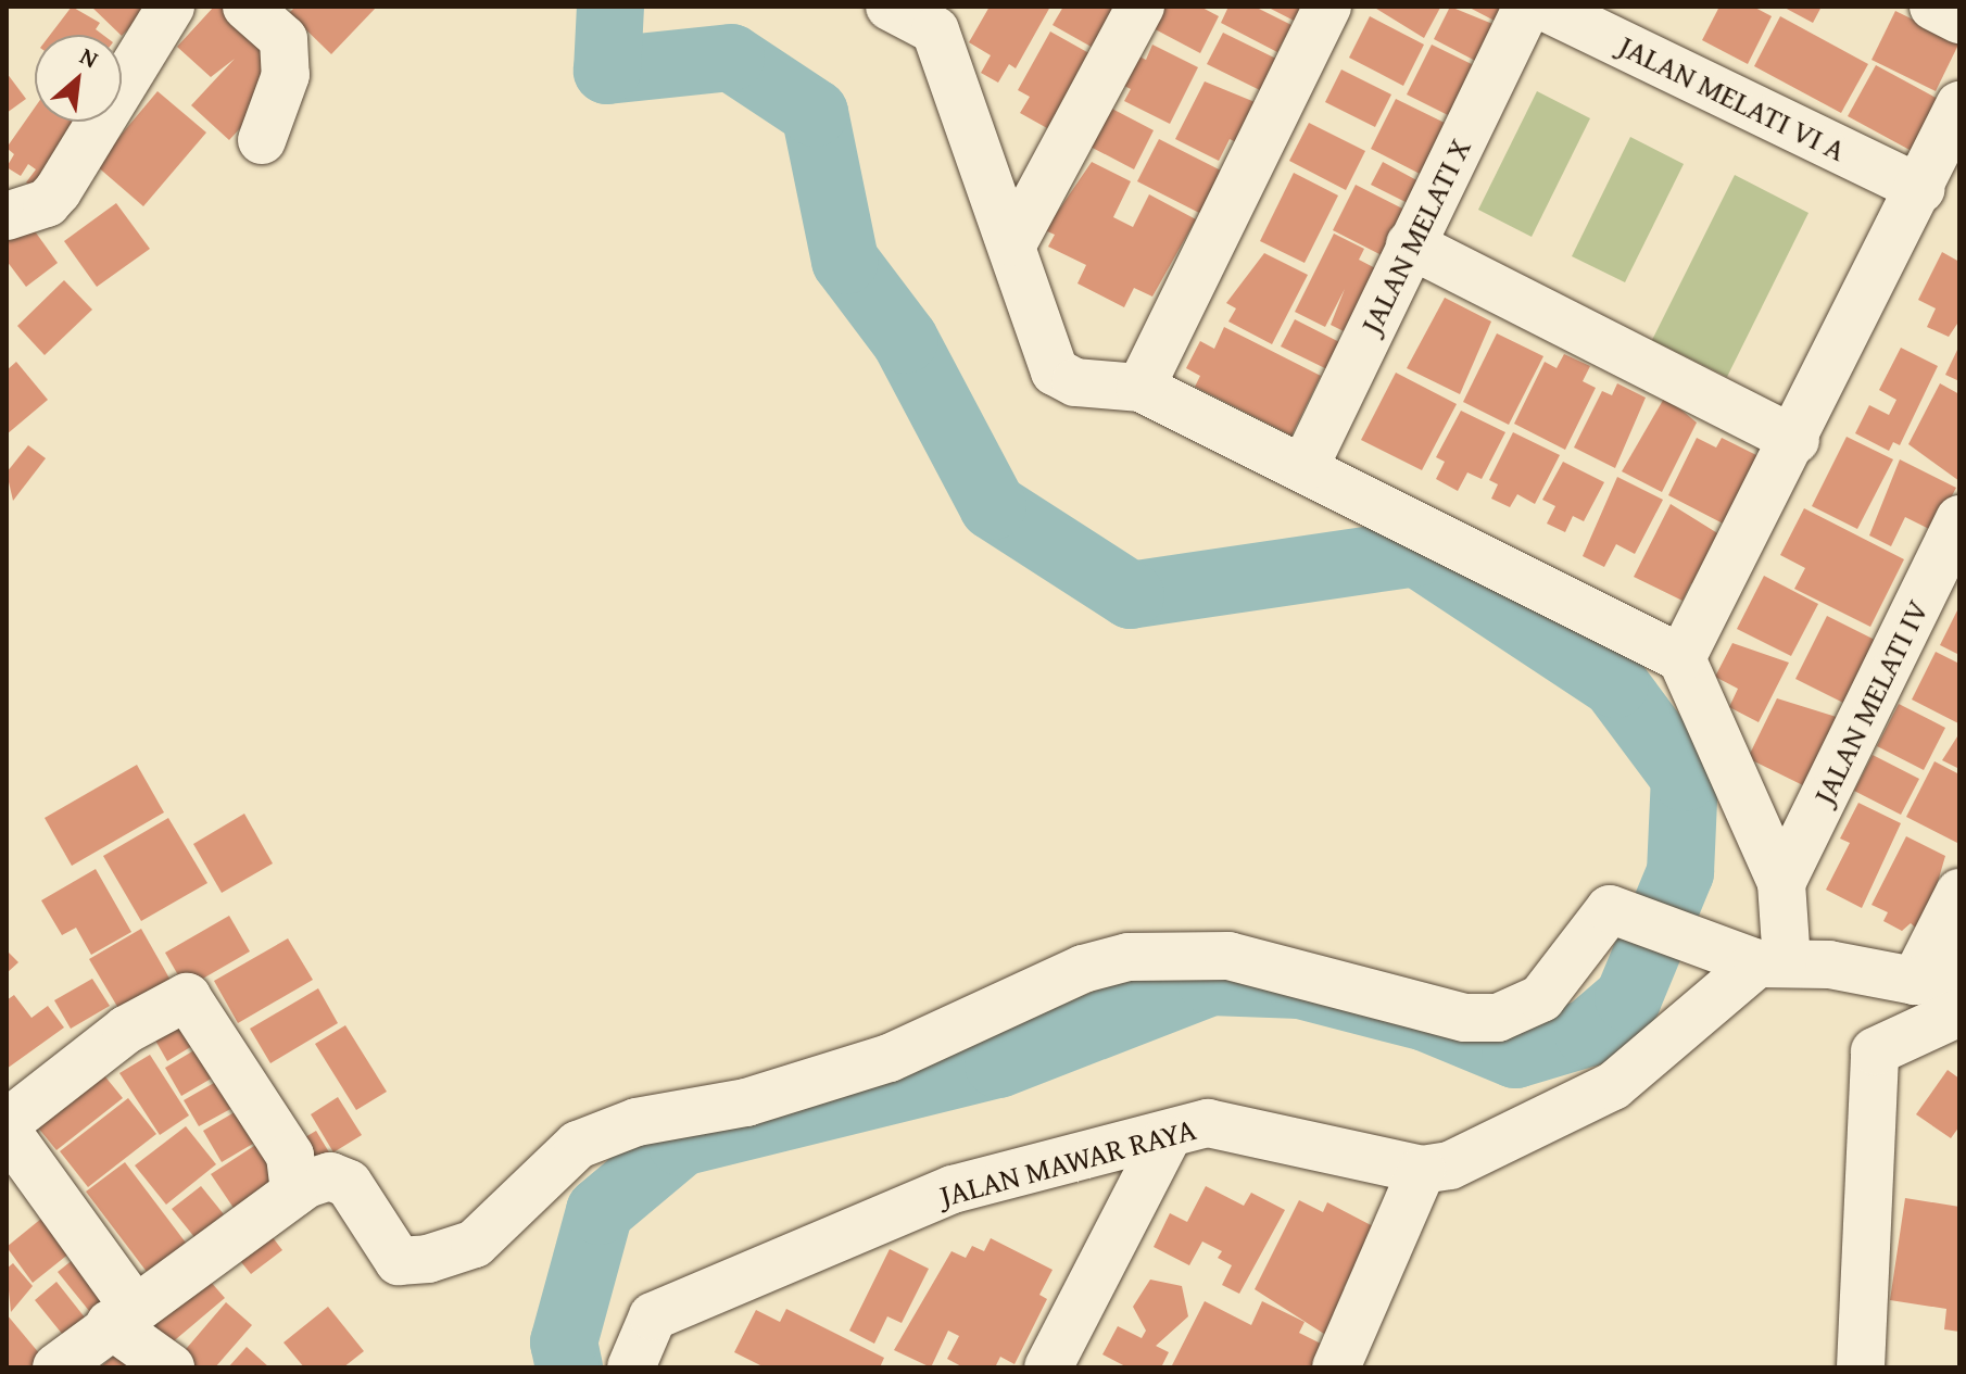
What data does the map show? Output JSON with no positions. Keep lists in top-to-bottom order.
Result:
{
  "streets": {
    "street": [
      "JALAN MELATI VI A",
      "JALAN MELATI X",
      "JALAN MELATI IV",
      "JALAN MAWAR RAYA"
    ]
  },
  "north": "top right"
}
